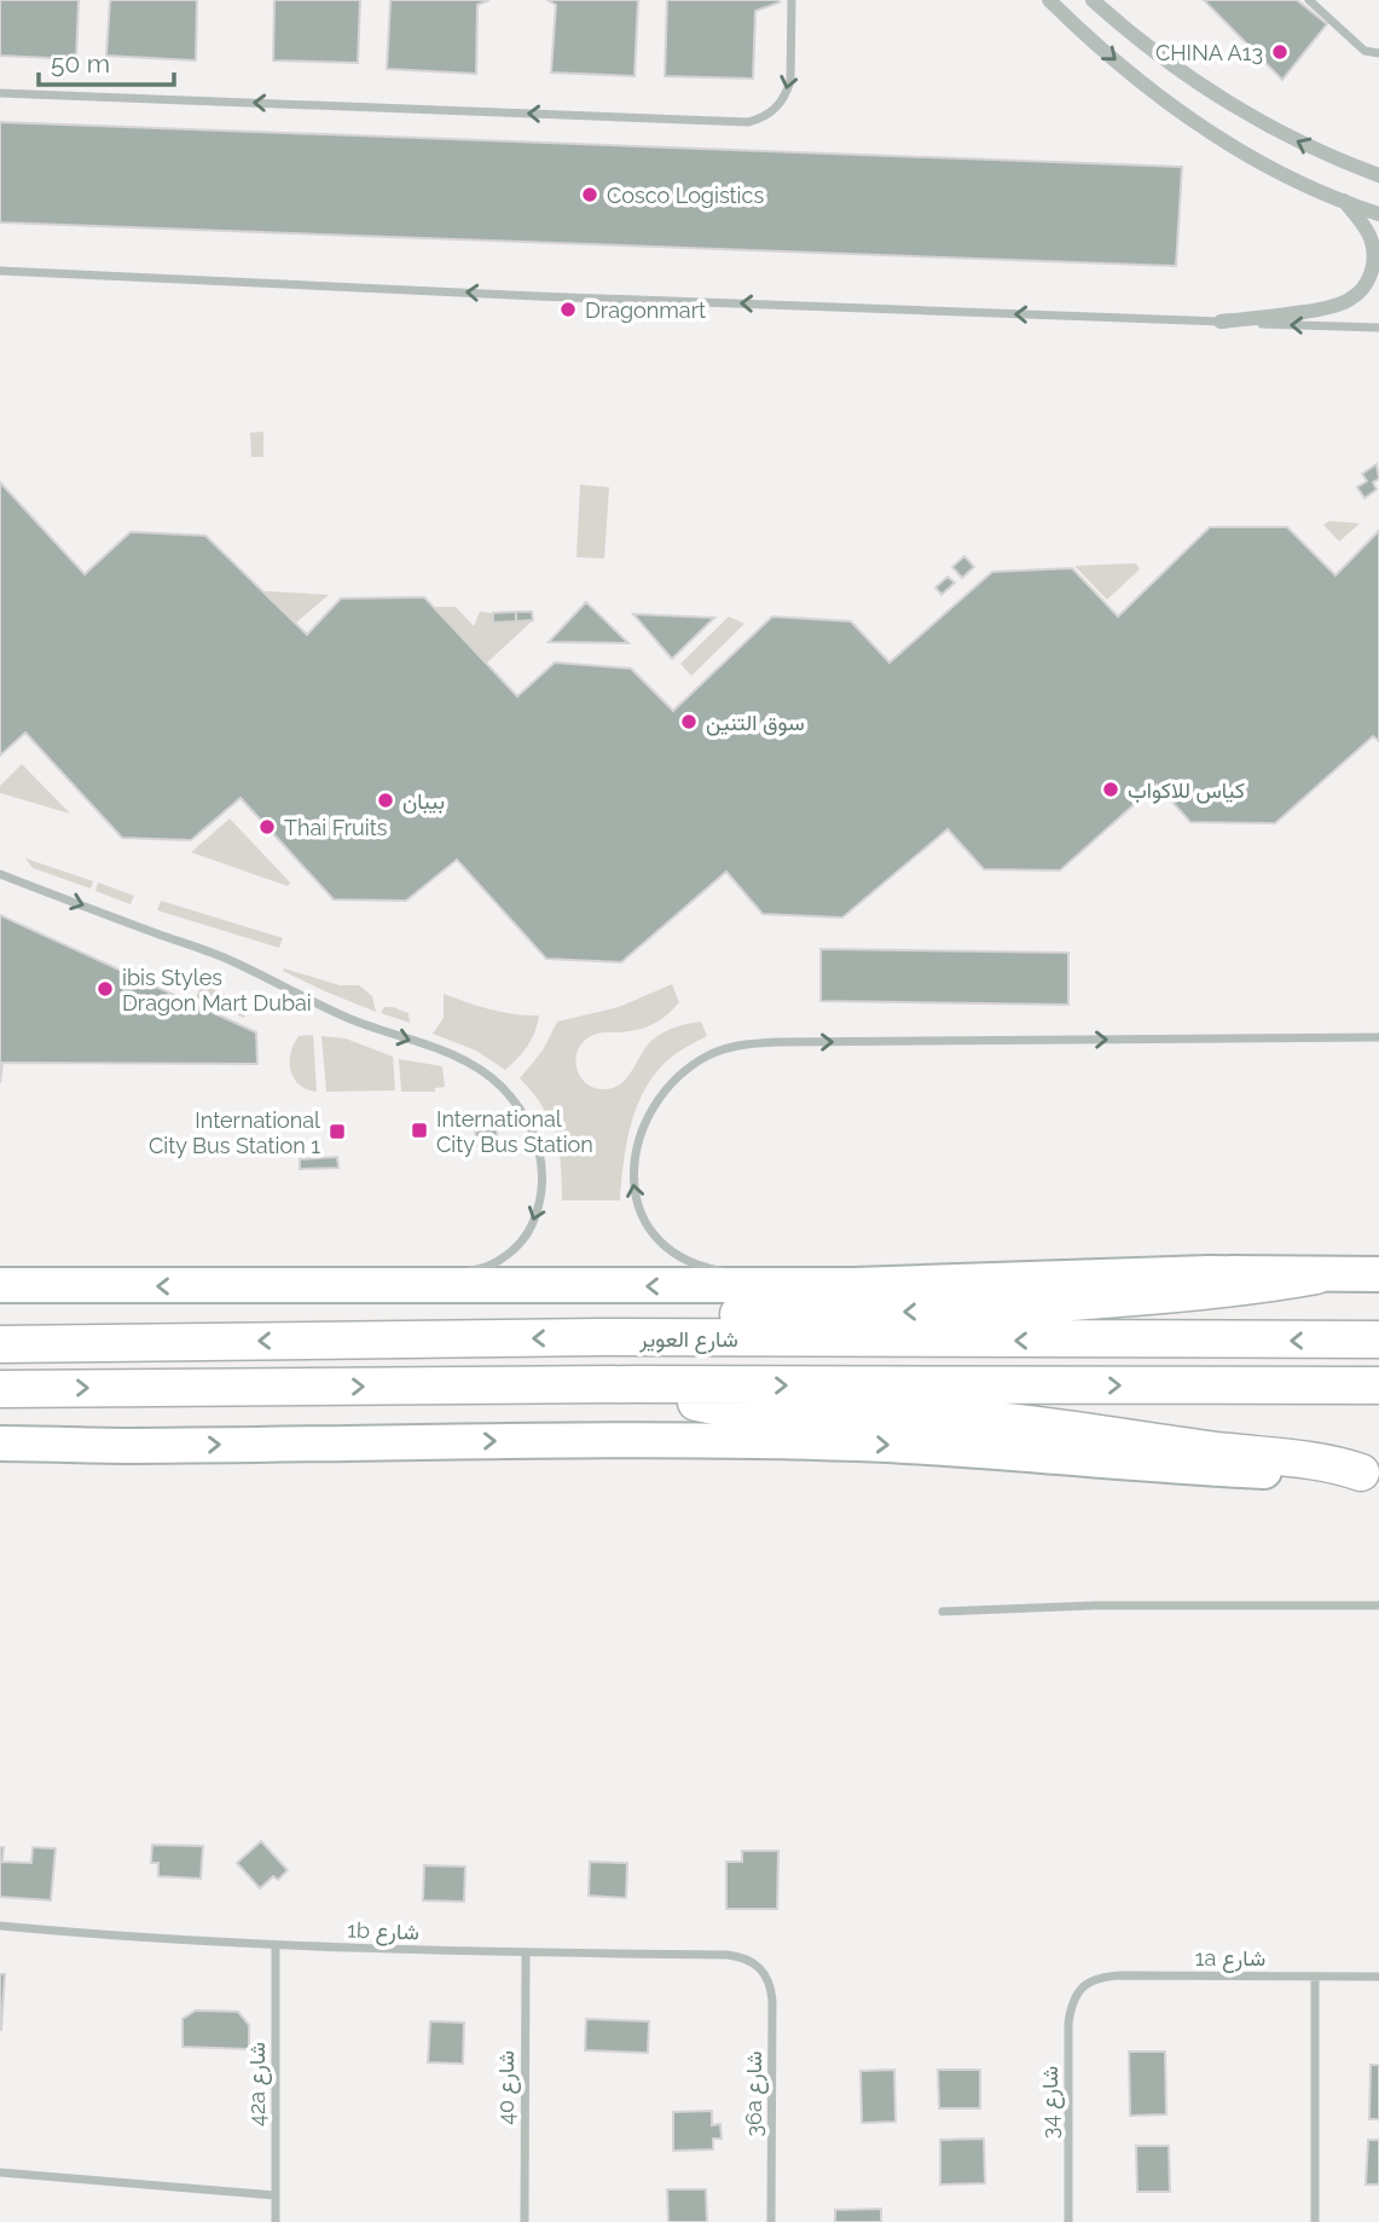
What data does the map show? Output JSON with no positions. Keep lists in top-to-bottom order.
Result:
{
  "streets": {
    "highway": ["شارع العوير"],
    "street": [
      "1b شارع",
      "1a شارع",
      "42a شارع",
      "شارع 40",
      "36a شارع",
      "شارع 34"
    ]
  },
  "crossings": [
    ["1b شارع", "42a شارع"],
    ["1b شارع", "شارع 40"],
    ["1b شارع", "36a شارع"],
    ["1a شارع", "شارع 34"]
  ],
  "places": {
    "other": [
      "CHINA A13",
      "Cosco Logistics",
      "Dragonmart",
      "سوق التنين",
      "كياس للاكواب",
      "بيبان",
      "Thai Fruits",
      "ibis Styles Dragon Mart Dubai"
    ],
    "transit": ["International City Bus Station", "International City Bus Station 1"]
  },
  "scale_bar": "50 m"
}
